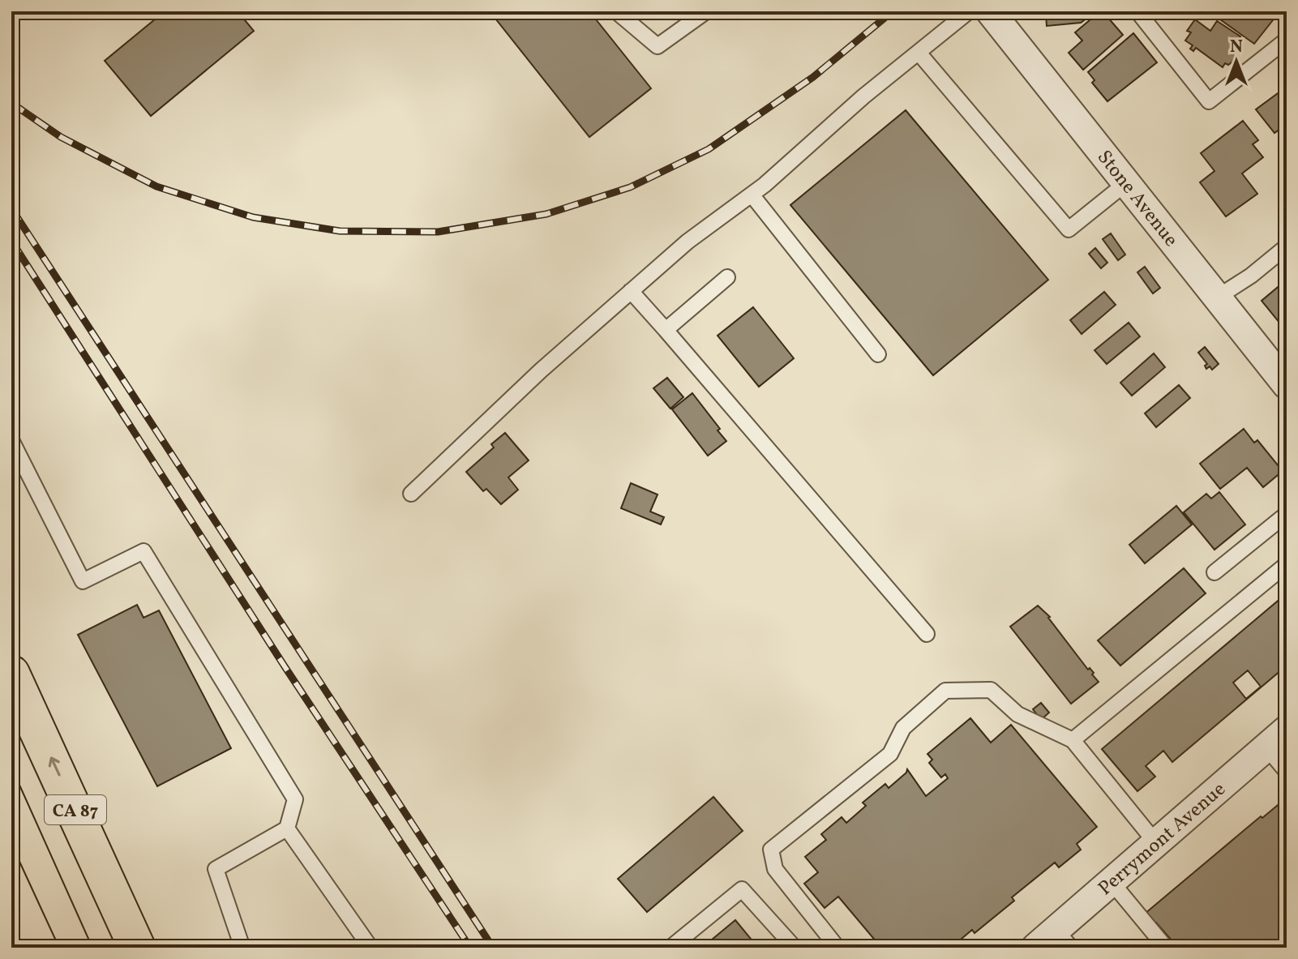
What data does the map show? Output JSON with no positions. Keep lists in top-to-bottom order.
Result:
{
  "streets": {
    "highway": ["CA 87"],
    "street": ["Stone Avenue", "Perrymont Avenue"]
  },
  "north": "top"
}
